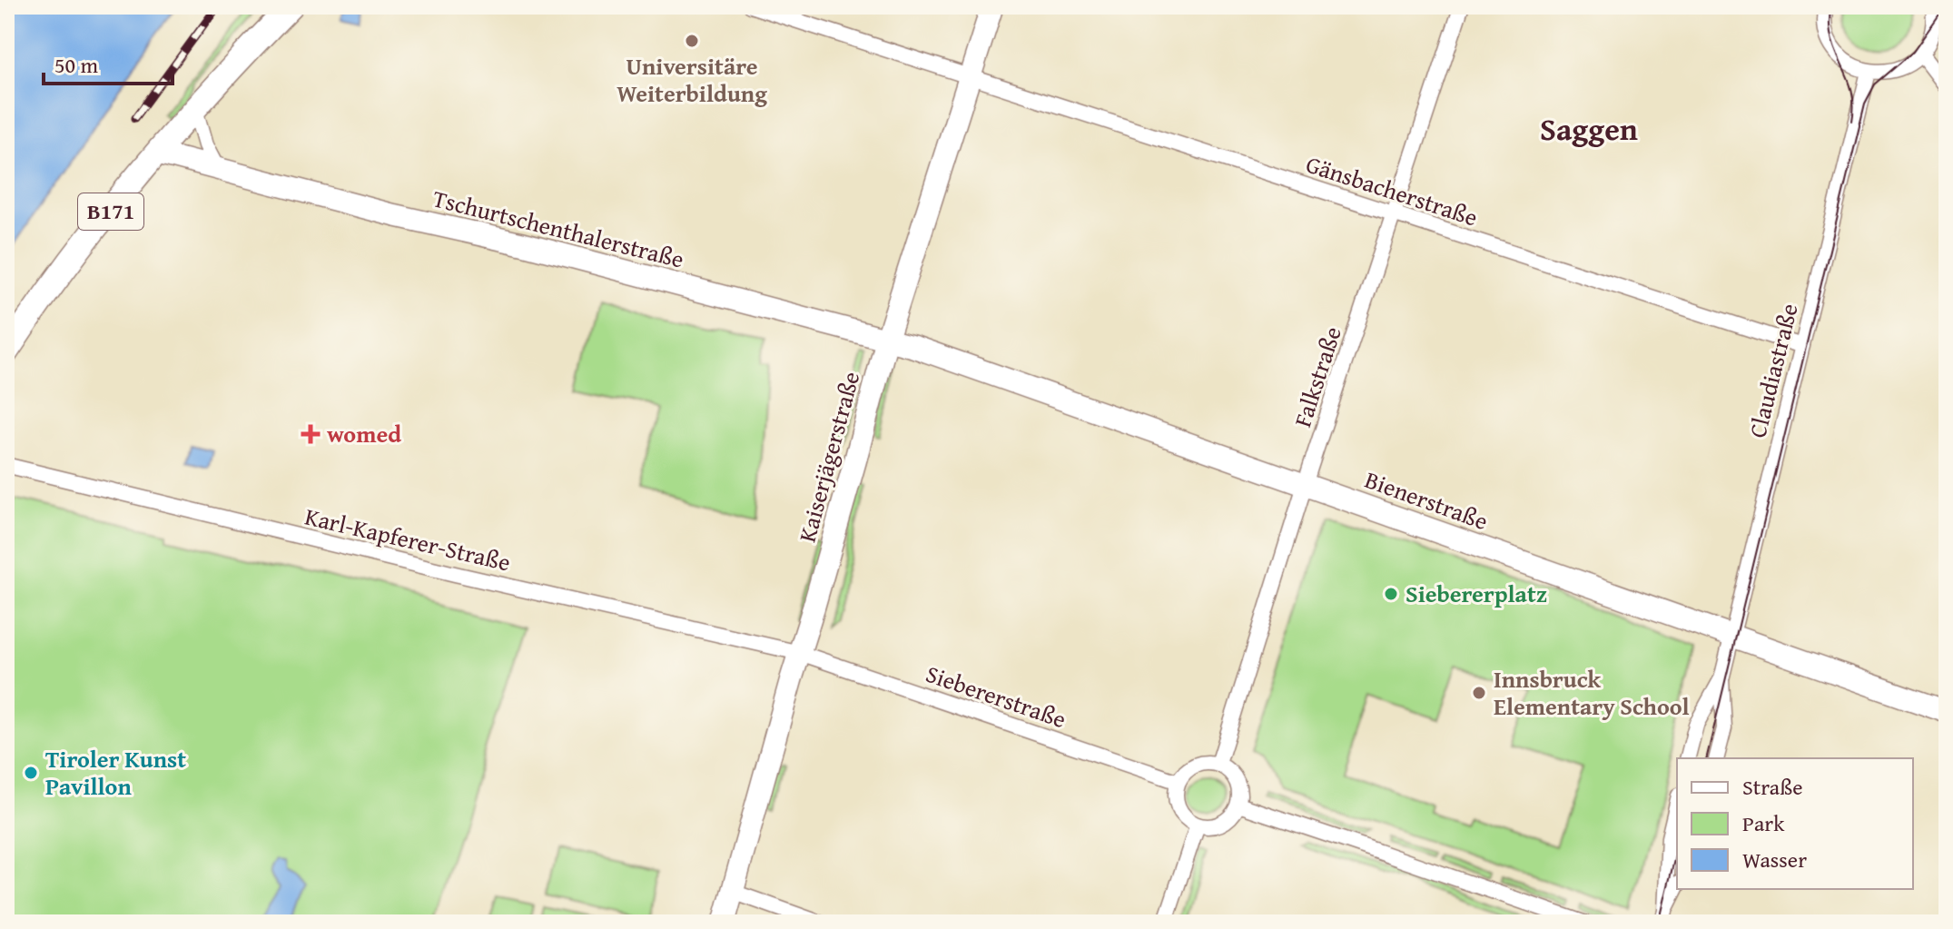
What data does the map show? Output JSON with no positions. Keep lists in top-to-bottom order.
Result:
{
  "streets": {
    "main road": ["B171"],
    "street": [
      "Gänsbacherstraße",
      "Tschurtschenthalerstraße",
      "Claudiastraße",
      "Falkstraße",
      "Kaiserjägerstraße",
      "Bienerstraße",
      "Karl-Kapferer-Straße",
      "Siebererstraße"
    ]
  },
  "crossings": [
    ["Gänsbacherstraße", "Claudiastraße"],
    ["Gänsbacherstraße", "Falkstraße"],
    ["Gänsbacherstraße", "Kaiserjägerstraße"],
    ["B171", "Tschurtschenthalerstraße"],
    ["Tschurtschenthalerstraße", "Kaiserjägerstraße"],
    ["Tschurtschenthalerstraße", "Bienerstraße"],
    ["Claudiastraße", "Bienerstraße"],
    ["Falkstraße", "Bienerstraße"],
    ["Falkstraße", "Siebererstraße"],
    ["Kaiserjägerstraße", "Bienerstraße"],
    ["Kaiserjägerstraße", "Karl-Kapferer-Straße"],
    ["Kaiserjägerstraße", "Siebererstraße"],
    ["Karl-Kapferer-Straße", "Siebererstraße"]
  ],
  "districts": ["Saggen"],
  "places": {
    "other": [
      "Universitäre Weiterbildung",
      "Siebererplatz",
      "Innsbruck Elementary School",
      "Tiroler Kunst Pavillon"
    ],
    "health": ["womed"]
  },
  "legend": ["Straße", "Park", "Wasser"],
  "scale_bar": "50 m"
}
